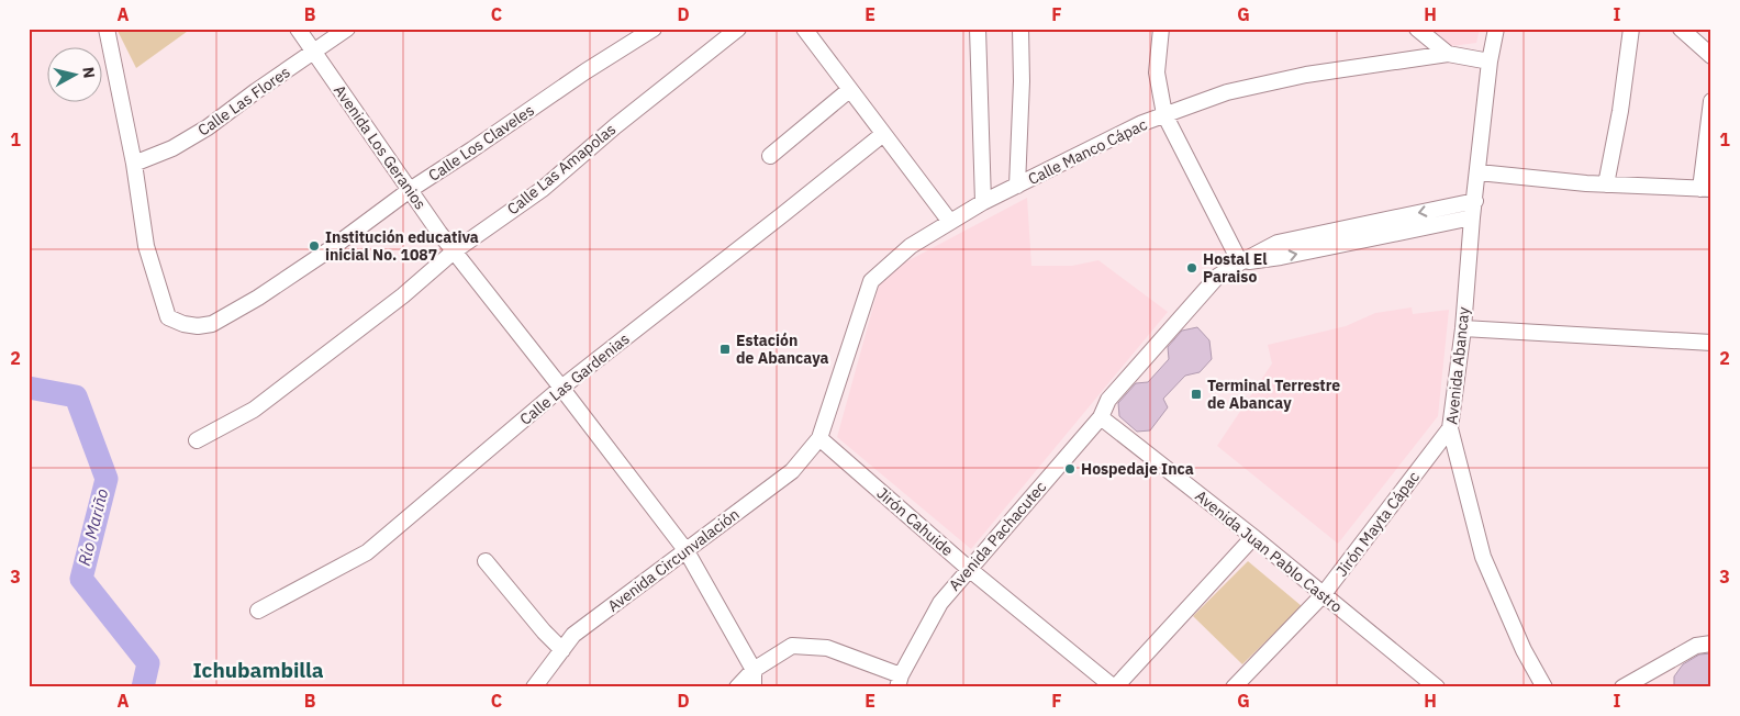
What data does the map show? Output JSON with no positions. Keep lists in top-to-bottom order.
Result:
{
  "streets": {
    "street": [
      "Calle Las Flores",
      "Calle Los Claveles",
      "Avenida Los Geranios",
      "Calle Manco Cápac",
      "Calle Las Amapolas",
      "Avenida Abancay",
      "Calle Las Gardenias",
      "Jirón Cahuide",
      "Jirón Mayta Cápac",
      "Avenida Pachacutec",
      "Avenida Juan Pablo Castro",
      "Avenida Circunvalación"
    ]
  },
  "crossings": [
    ["Calle Las Flores", "Calle Los Claveles"],
    ["Calle Las Flores", "Avenida Los Geranios"],
    ["Calle Los Claveles", "Avenida Los Geranios"],
    ["Avenida Los Geranios", "Calle Las Amapolas"],
    ["Avenida Los Geranios", "Calle Las Gardenias"],
    ["Avenida Los Geranios", "Avenida Circunvalación"],
    ["Calle Manco Cápac", "Avenida Abancay"],
    ["Calle Manco Cápac", "Jirón Cahuide"],
    ["Calle Manco Cápac", "Avenida Circunvalación"],
    ["Avenida Abancay", "Jirón Mayta Cápac"],
    ["Avenida Abancay", "Avenida Pachacutec"],
    ["Jirón Cahuide", "Avenida Pachacutec"],
    ["Jirón Cahuide", "Avenida Circunvalación"],
    ["Jirón Mayta Cápac", "Avenida Juan Pablo Castro"],
    ["Avenida Pachacutec", "Avenida Juan Pablo Castro"]
  ],
  "districts": ["Ichubambilla"],
  "water": ["Río Mariño"],
  "places": {
    "other": ["Institución educativa inicial No. 1087", "Hostal El Paraiso", "Hospedaje Inca"],
    "transit": ["Estación de Abancaya", "Terminal Terrestre de Abancay"]
  },
  "north": "right",
  "grid": {
    "columns": [
      "A",
      "B",
      "C",
      "D",
      "E",
      "F",
      "G",
      "H",
      "I"
    ],
    "rows": ["1", "2", "3"]
  }
}
